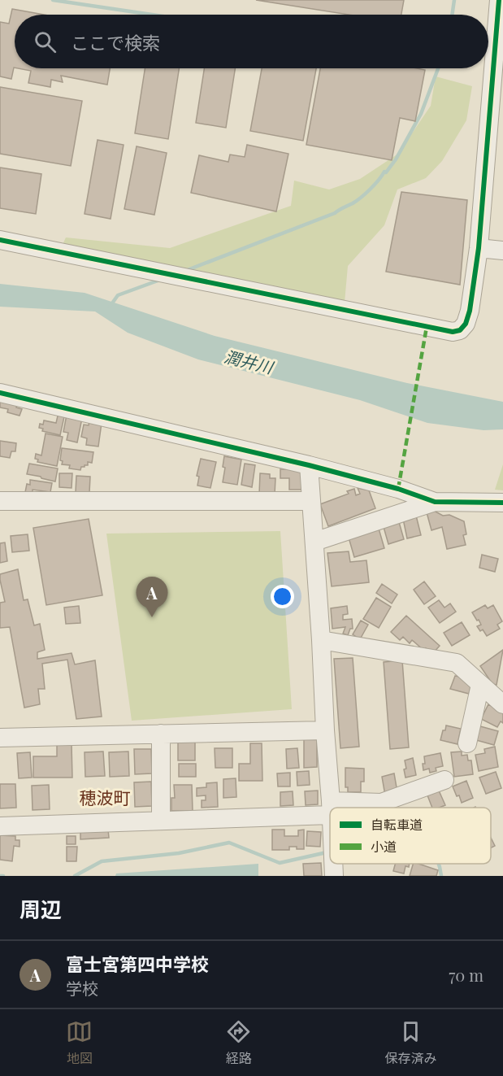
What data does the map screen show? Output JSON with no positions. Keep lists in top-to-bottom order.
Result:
{
  "districts": ["穂波町"],
  "water": ["潤井川"],
  "legend": ["自転車道", "小道"],
  "page": {
    "search": "ここで検索",
    "pins": "A",
    "heading": "周辺",
    "list": [
      {
        "mark": "A",
        "name": "富士宮第四中学校",
        "note": "学校",
        "value": "70 m"
      }
    ],
    "nav": ["地図", "経路", "保存済み"]
  }
}
